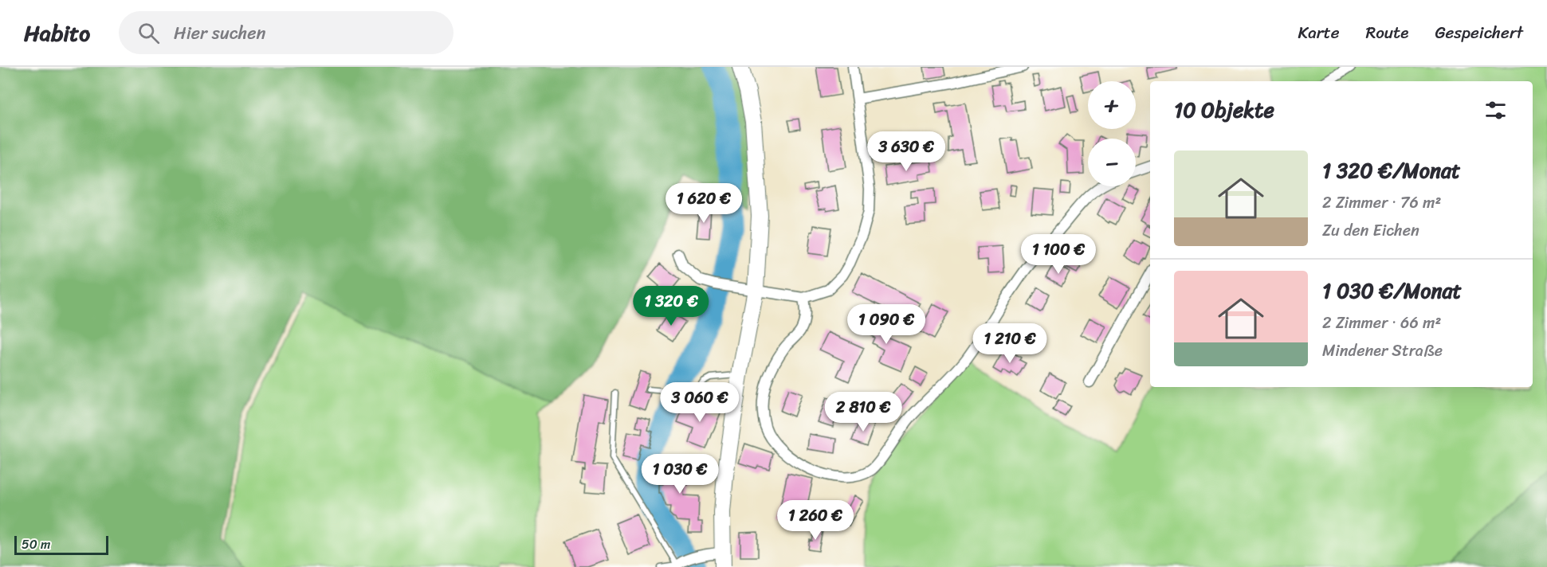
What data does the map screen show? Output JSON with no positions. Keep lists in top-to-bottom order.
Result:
{
  "scale_bar": "50 m",
  "page": {
    "header": "Habito",
    "search": "Hier suchen",
    "nav": ["Karte", "Route", "Gespeichert"],
    "map_buttons": ["+", "−"],
    "heading": "10 Objekte",
    "price": [
      "3 630 €",
      "1 620 €",
      "1 100 €",
      "1 320 €",
      "1 090 €",
      "1 210 €",
      "3 060 €",
      "2 810 €",
      "1 030 €",
      "1 260 €"
    ],
    "list": [
      {
        "name": "1 320 €/Monat",
        "note": "2 Zimmer · 76 m² · Zu den Eichen"
      },
      {
        "name": "1 030 €/Monat",
        "note": "2 Zimmer · 66 m² · Mindener Straße"
      }
    ],
    "scale": "50 m"
  }
}
